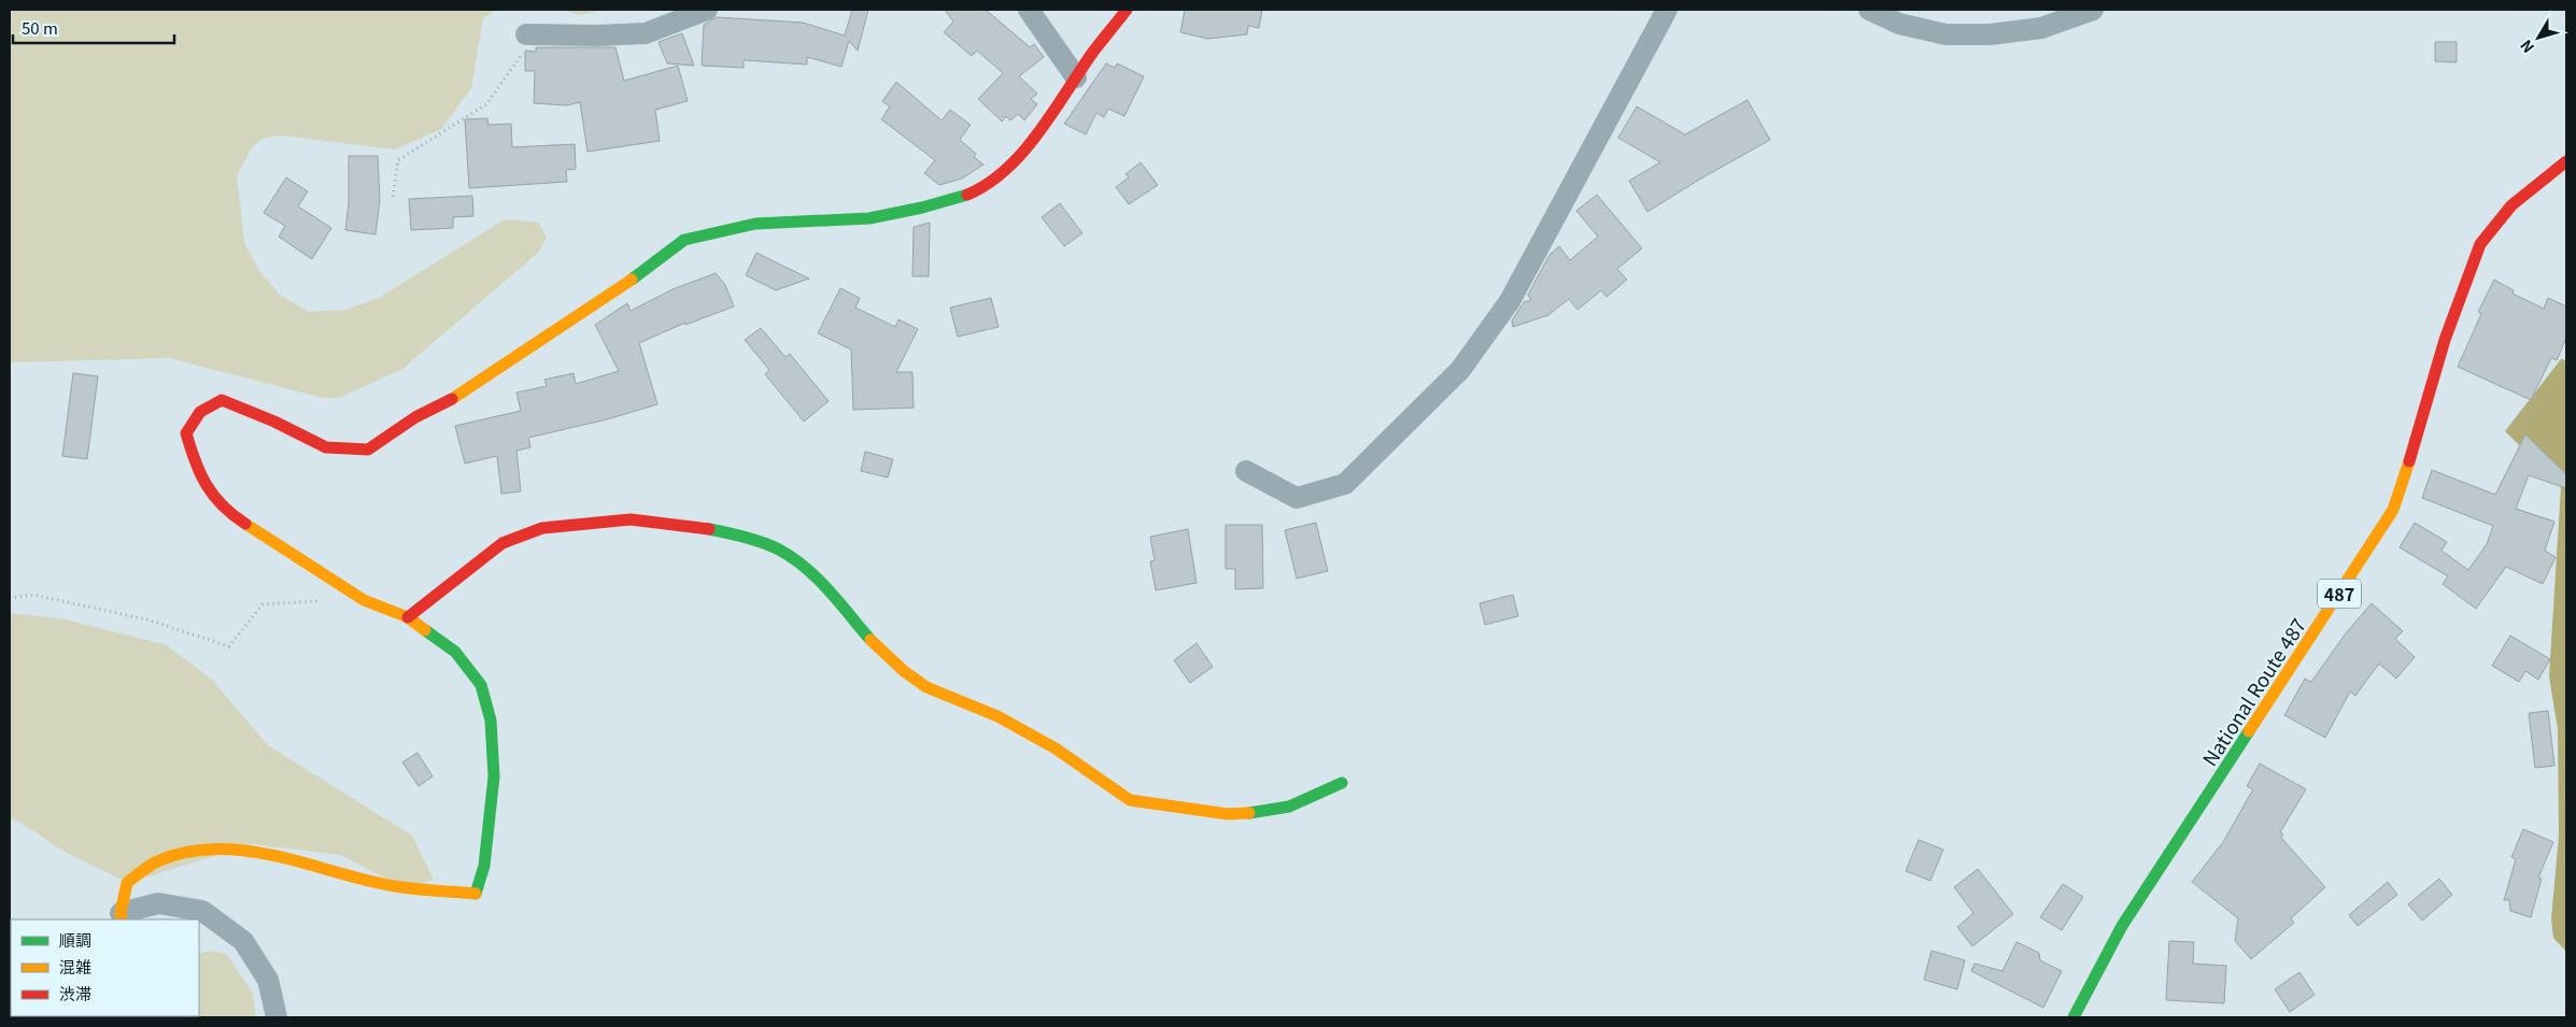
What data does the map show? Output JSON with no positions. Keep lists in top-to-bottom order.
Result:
{
  "streets": {
    "main road": ["487", "National Route 487"]
  },
  "legend": ["順調", "混雑", "渋滞"],
  "scale_bar": "50 m",
  "north": "bottom left"
}
